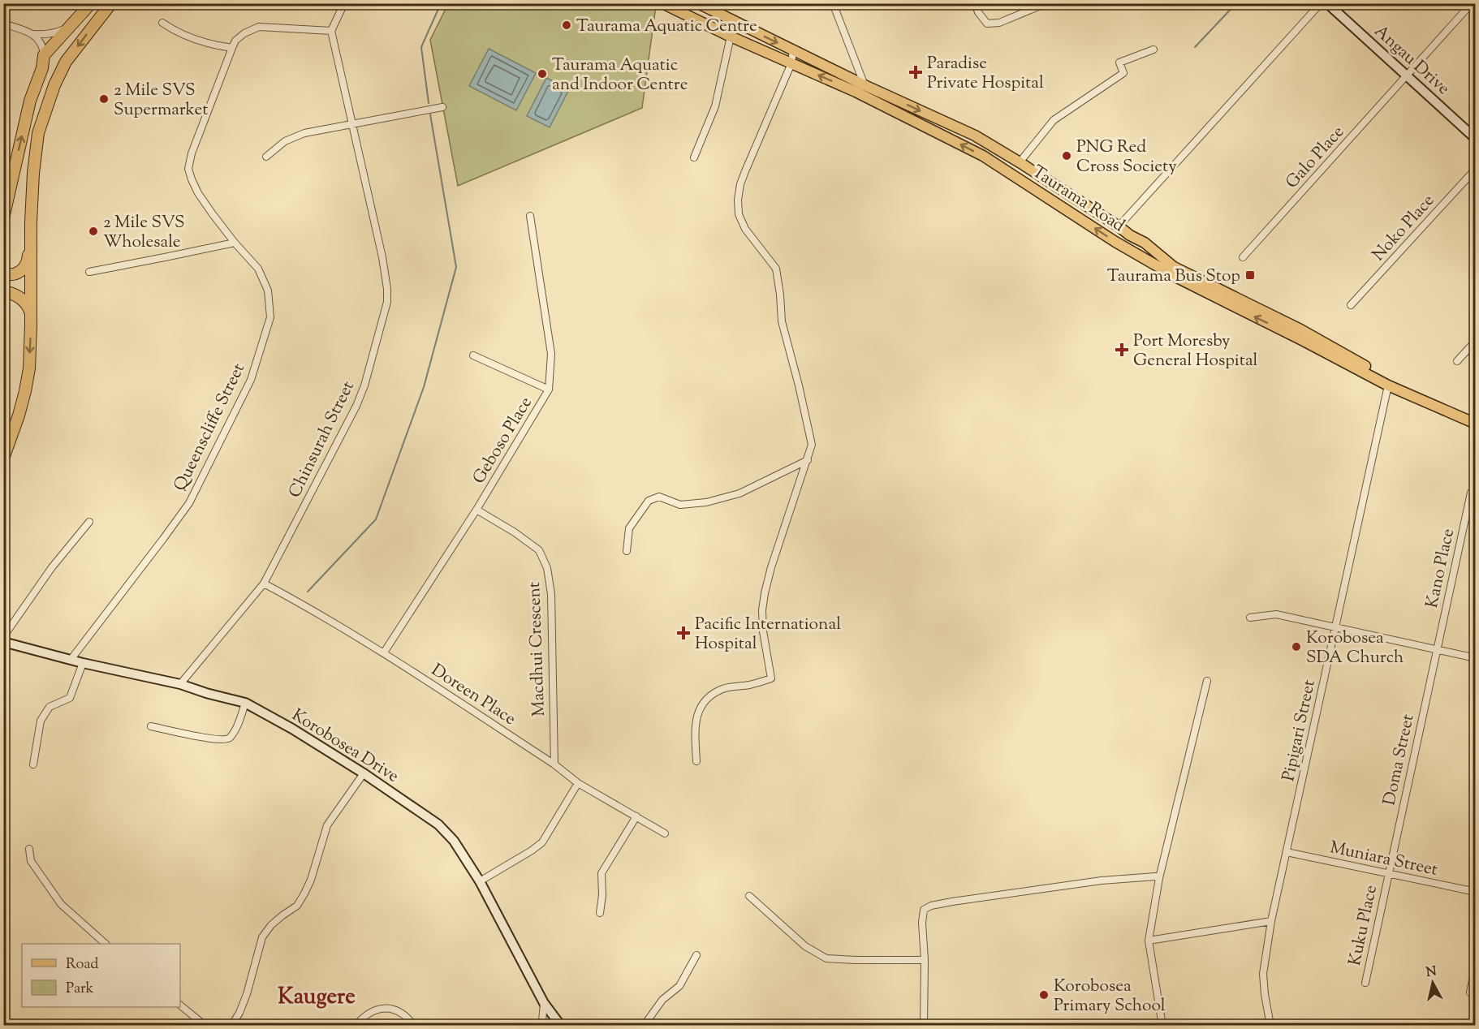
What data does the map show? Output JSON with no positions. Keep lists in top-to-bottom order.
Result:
{
  "streets": {
    "main road": ["Angau Drive", "Taurama Road", "Korobosea Drive"],
    "street": [
      "Galo Place",
      "Noko Place",
      "Queenscliffe Street",
      "Chinsurah Street",
      "Geboso Place",
      "Kano Place",
      "Macdhui Crescent",
      "Doreen Place",
      "Pipigari Street",
      "Doma Street",
      "Muniara Street",
      "Kuku Place"
    ]
  },
  "crossings": [
    ["Angau Drive", "Galo Place"],
    ["Taurama Road", "Pipigari Street"],
    ["Queenscliffe Street", "Chinsurah Street"],
    ["Queenscliffe Street", "Korobosea Drive"],
    ["Chinsurah Street", "Doreen Place"],
    ["Chinsurah Street", "Korobosea Drive"],
    ["Geboso Place", "Macdhui Crescent"],
    ["Geboso Place", "Doreen Place"],
    ["Kano Place", "Doma Street"],
    ["Macdhui Crescent", "Doreen Place"],
    ["Pipigari Street", "Muniara Street"],
    ["Doma Street", "Muniara Street"],
    ["Doma Street", "Kuku Place"],
    ["Muniara Street", "Kuku Place"]
  ],
  "districts": ["Kaugere"],
  "places": {
    "other": [
      "Taurama Aquatic Centre",
      "Taurama Aquatic and Indoor Centre",
      "2 Mile SVS Supermarket",
      "PNG Red Cross Society",
      "2 Mile SVS Wholesale",
      "Korobosea SDA Church",
      "Korobosea Primary School"
    ],
    "health": ["Paradise Private Hospital", "Port Moresby General Hospital", "Pacific International Hospital"],
    "transit": ["Taurama Bus Stop"]
  },
  "legend": ["Road", "Park"],
  "north": "top"
}
